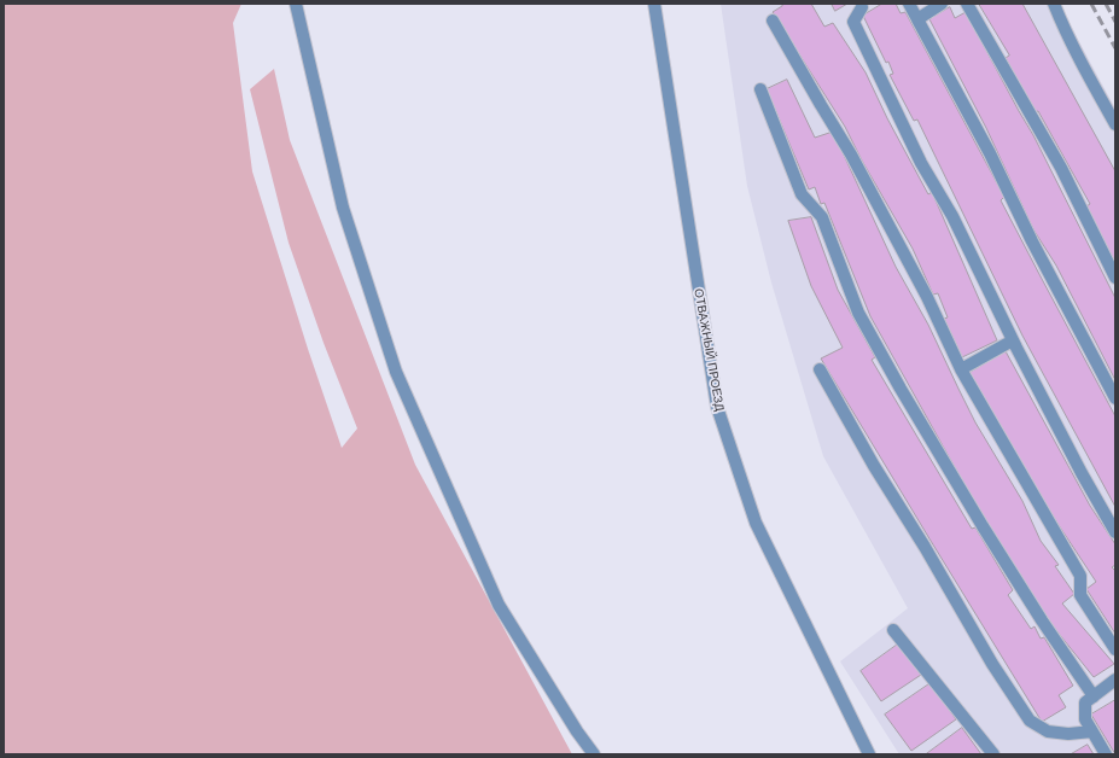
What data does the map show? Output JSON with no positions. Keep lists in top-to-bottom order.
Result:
{
  "streets": {
    "street": ["ОТВАЖНЫЙ ПРОЕЗД"]
  }
}
